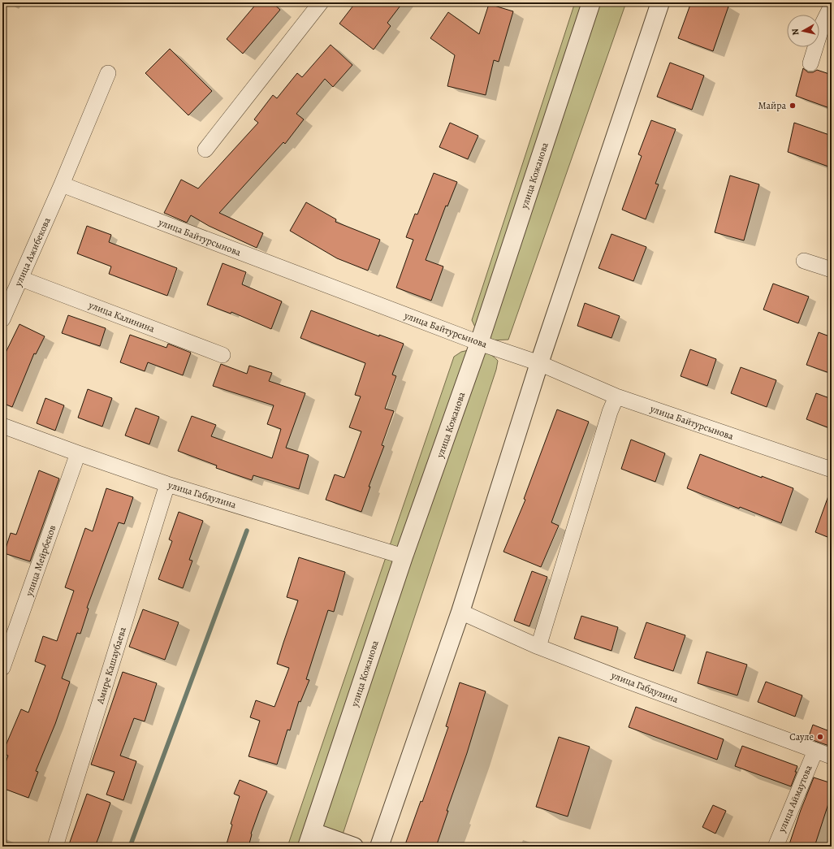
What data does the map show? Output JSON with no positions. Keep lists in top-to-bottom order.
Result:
{
  "streets": {
    "street": [
      "улица Кожанова",
      "улица Байтурсынова",
      "улица Ажибекова",
      "улица Калинина",
      "улица Габдулина",
      "улица Мейрбеков",
      "Амире Кашаубаева",
      "улица Аймаутова"
    ]
  },
  "crossings": [
    ["улица Кожанова", "улица Байтурсынова"],
    ["улица Кожанова", "улица Габдулина"],
    ["улица Байтурсынова", "улица Ажибекова"],
    ["улица Ажибекова", "улица Калинина"],
    ["улица Габдулина", "улица Мейрбеков"],
    ["улица Габдулина", "Амире Кашаубаева"],
    ["улица Габдулина", "улица Аймаутова"]
  ],
  "places": ["Майра", "Сауле"],
  "north": "left"
}
